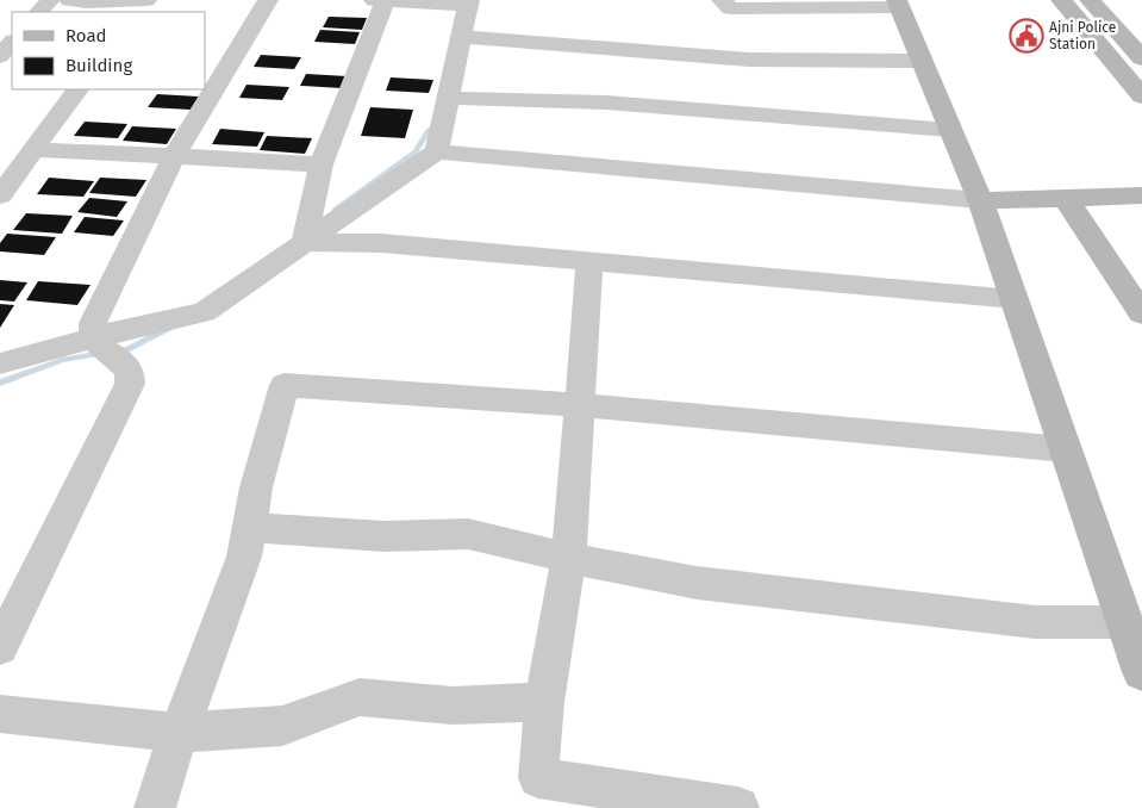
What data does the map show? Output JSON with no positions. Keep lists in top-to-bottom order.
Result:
{
  "places": {
    "public building": ["Ajni Police Station"]
  },
  "legend": ["Road", "Building"]
}
